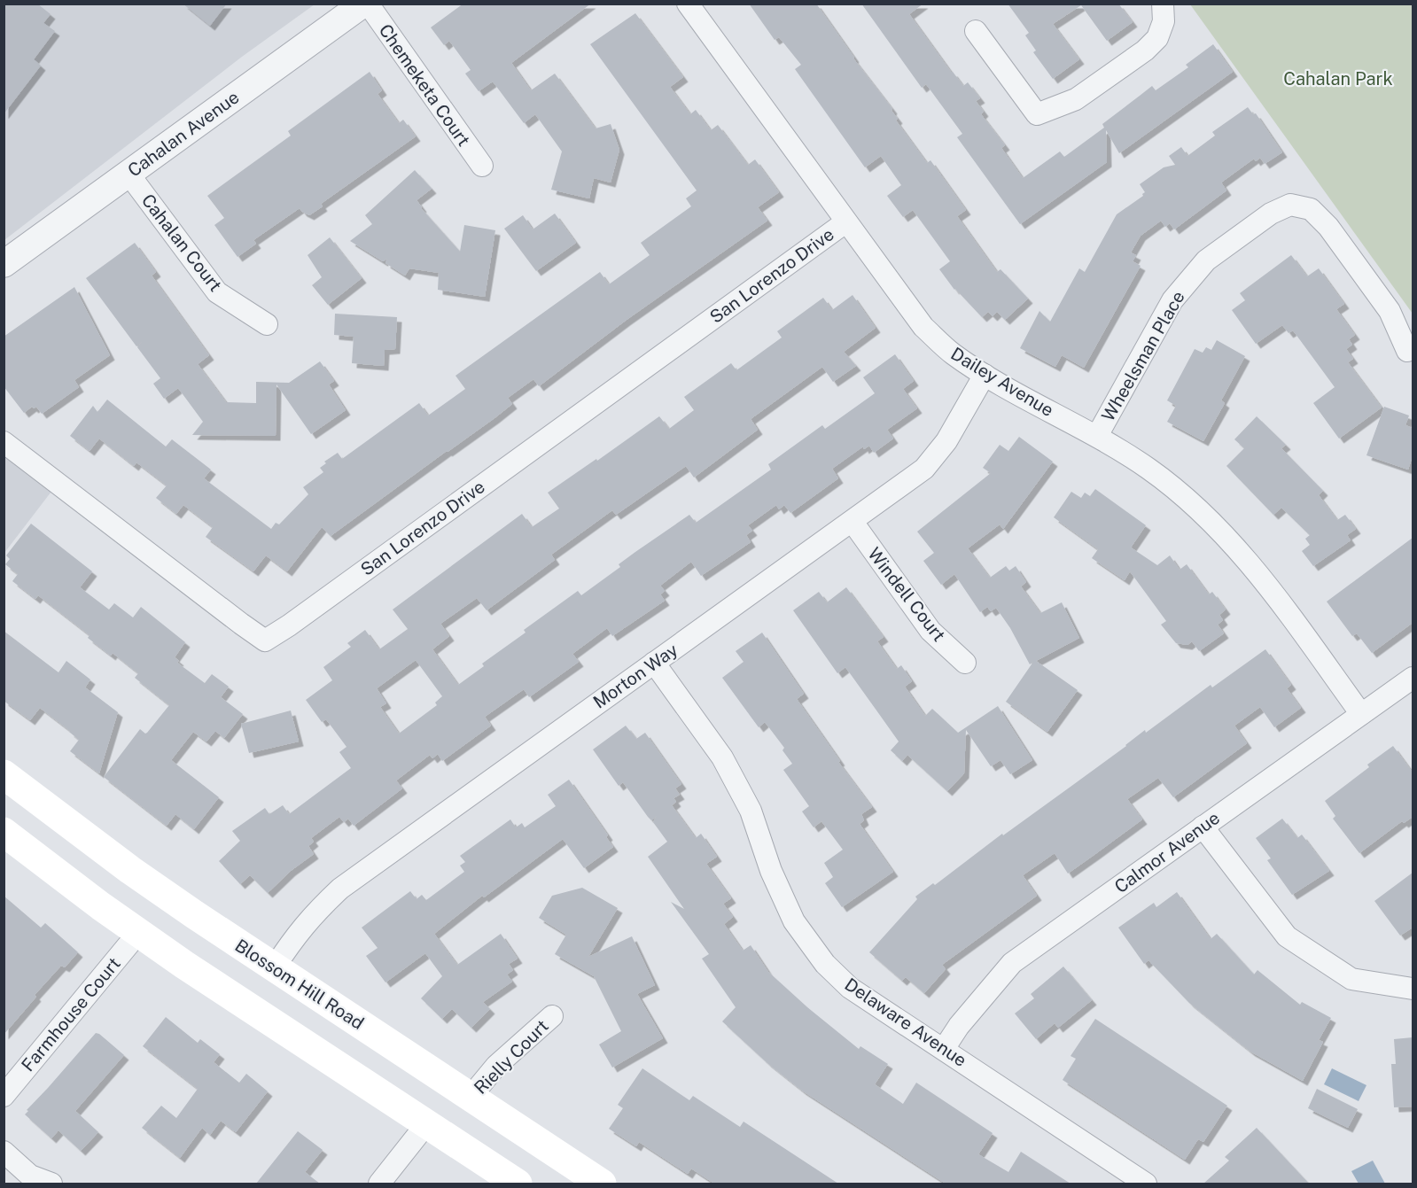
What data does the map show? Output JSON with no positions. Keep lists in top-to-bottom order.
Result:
{
  "streets": {
    "main road": ["Blossom Hill Road"],
    "street": [
      "Chemeketa Court",
      "Cahalan Avenue",
      "Cahalan Court",
      "San Lorenzo Drive",
      "Wheelsman Place",
      "Dailey Avenue",
      "Windell Court",
      "Morton Way",
      "Calmor Avenue",
      "Farmhouse Court",
      "Delaware Avenue",
      "Rielly Court"
    ]
  },
  "crossings": [
    ["Cahalan Avenue", "Cahalan Court"],
    ["San Lorenzo Drive", "Dailey Avenue"],
    ["Wheelsman Place", "Dailey Avenue"],
    ["Dailey Avenue", "Morton Way"],
    ["Dailey Avenue", "Calmor Avenue"],
    ["Windell Court", "Morton Way"],
    ["Morton Way", "Blossom Hill Road"],
    ["Morton Way", "Delaware Avenue"],
    ["Calmor Avenue", "Delaware Avenue"],
    ["Blossom Hill Road", "Rielly Court"]
  ],
  "parks": ["Cahalan Park"]
}
